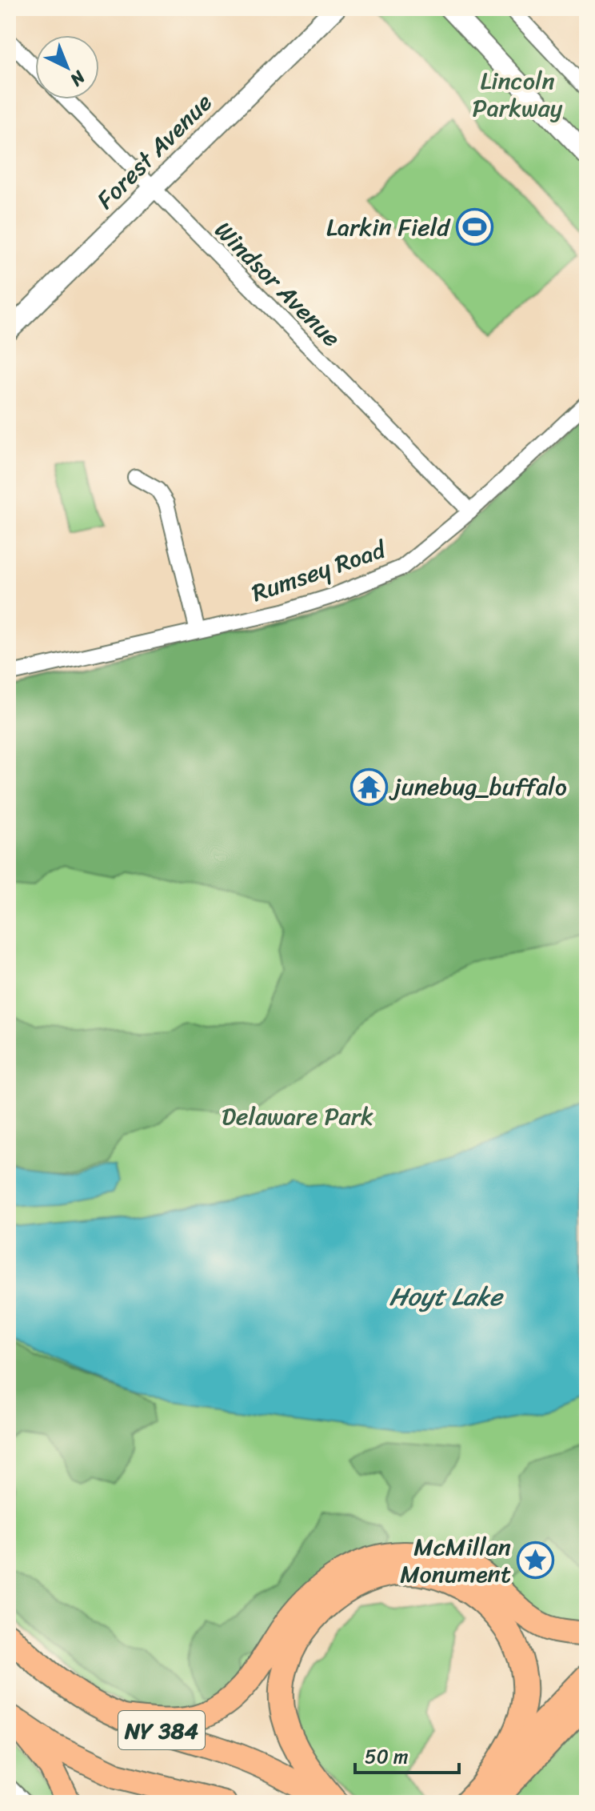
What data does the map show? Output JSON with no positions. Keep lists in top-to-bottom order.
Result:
{
  "streets": {
    "main road": ["NY 384"],
    "street": ["Forest Avenue", "Windsor Avenue", "Rumsey Road"]
  },
  "crossings": [
    ["Forest Avenue", "Windsor Avenue"],
    ["Windsor Avenue", "Rumsey Road"]
  ],
  "water": ["Hoyt Lake"],
  "parks": ["Lincoln Parkway", "Delaware Park"],
  "places": {
    "sports": ["Larkin Field"],
    "temple": ["junebug_buffalo"],
    "place": ["McMillan Monument"]
  },
  "scale_bar": "50 m",
  "north": "bottom right"
}
